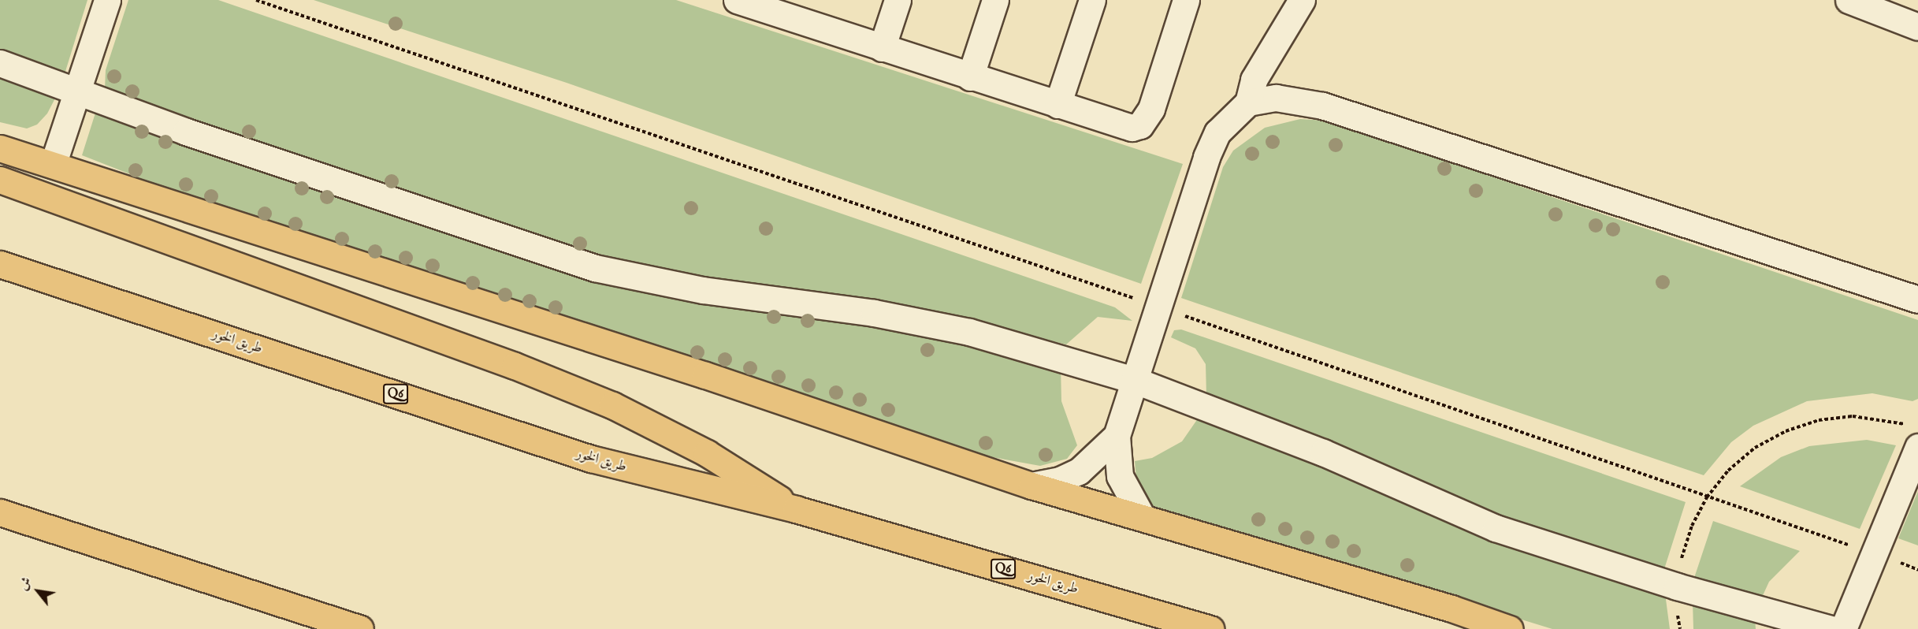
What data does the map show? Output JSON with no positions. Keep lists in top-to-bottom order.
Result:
{
  "streets": {
    "highway": ["طريق الخور", "Q6"]
  },
  "north": "top left"
}
